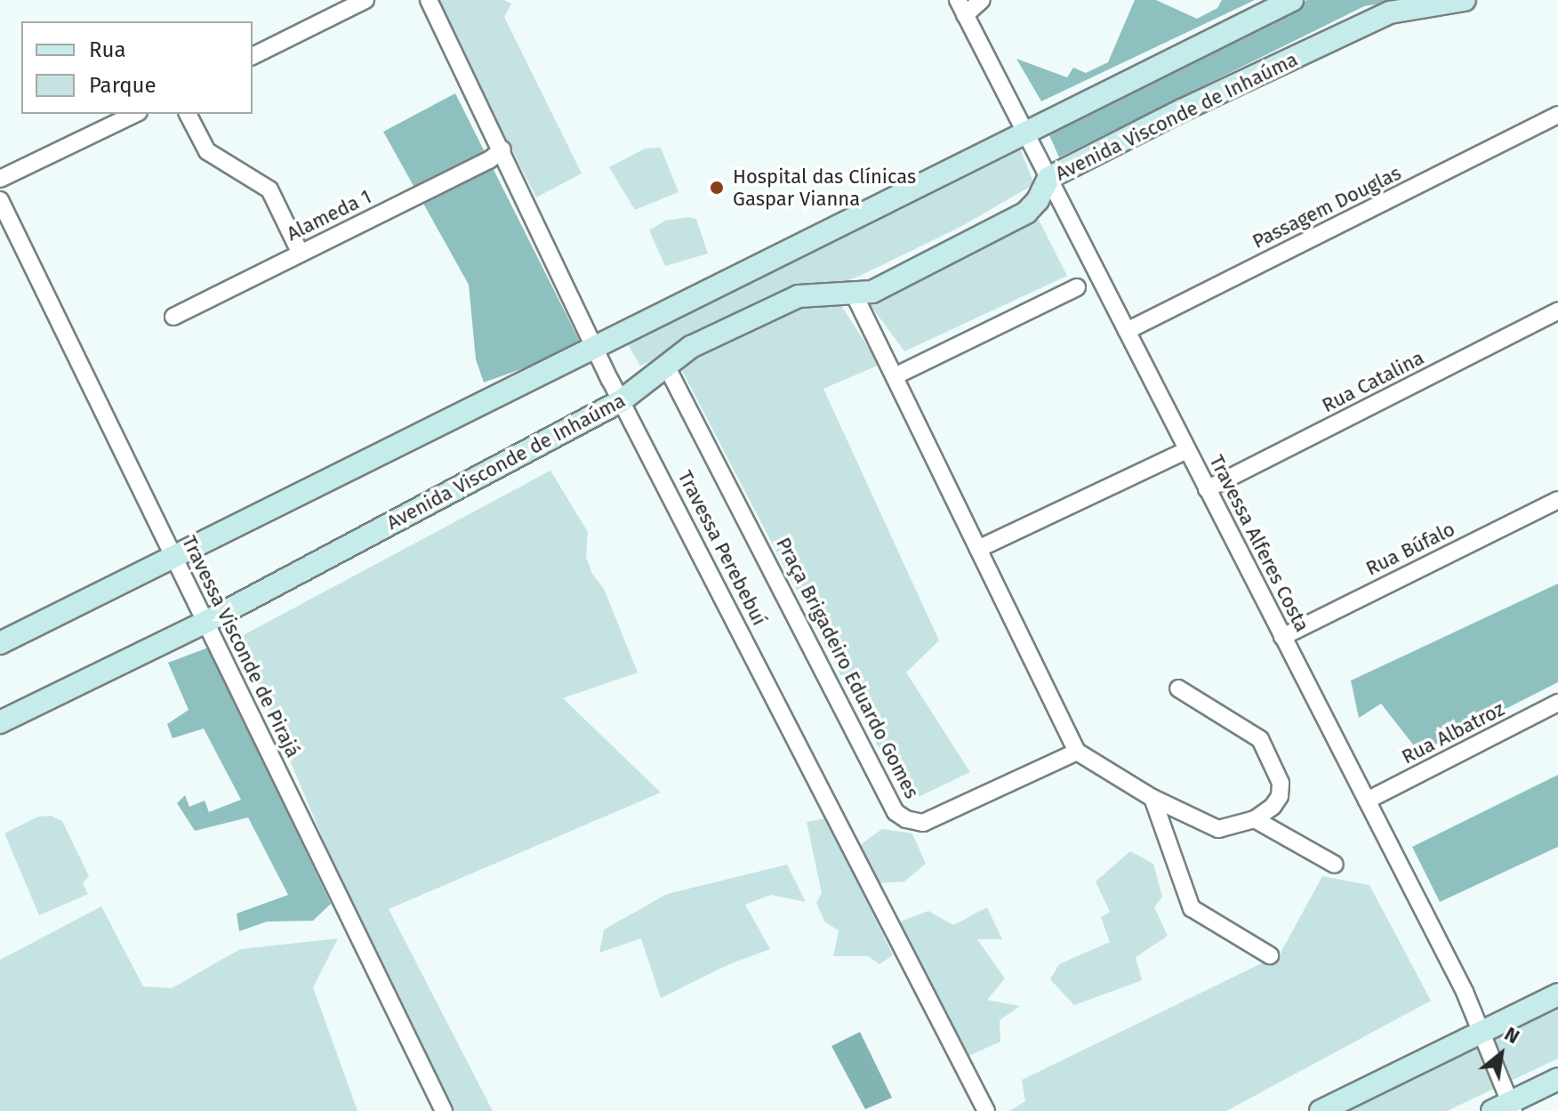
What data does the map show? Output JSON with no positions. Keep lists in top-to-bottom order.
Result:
{
  "streets": {
    "street": [
      "Avenida Visconde de Inhaúma",
      "Passagem Douglas",
      "Alameda 1",
      "Rua Catalina",
      "Travessa Alferes Costa",
      "Travessa Perebebuí",
      "Rua Búfalo",
      "Travessa Visconde de Pirajá",
      "Praça Brigadeiro Eduardo Gomes",
      "Rua Albatroz"
    ]
  },
  "crossings": [
    ["Avenida Visconde de Inhaúma", "Travessa Alferes Costa"],
    ["Avenida Visconde de Inhaúma", "Travessa Perebebuí"],
    ["Avenida Visconde de Inhaúma", "Travessa Visconde de Pirajá"],
    ["Avenida Visconde de Inhaúma", "Praça Brigadeiro Eduardo Gomes"],
    ["Passagem Douglas", "Travessa Alferes Costa"],
    ["Alameda 1", "Travessa Perebebuí"],
    ["Rua Catalina", "Travessa Alferes Costa"],
    ["Travessa Alferes Costa", "Rua Búfalo"],
    ["Travessa Alferes Costa", "Rua Albatroz"]
  ],
  "places": ["Hospital das Clínicas Gaspar Vianna"],
  "legend": ["Rua", "Parque"],
  "north": "top right"
}
